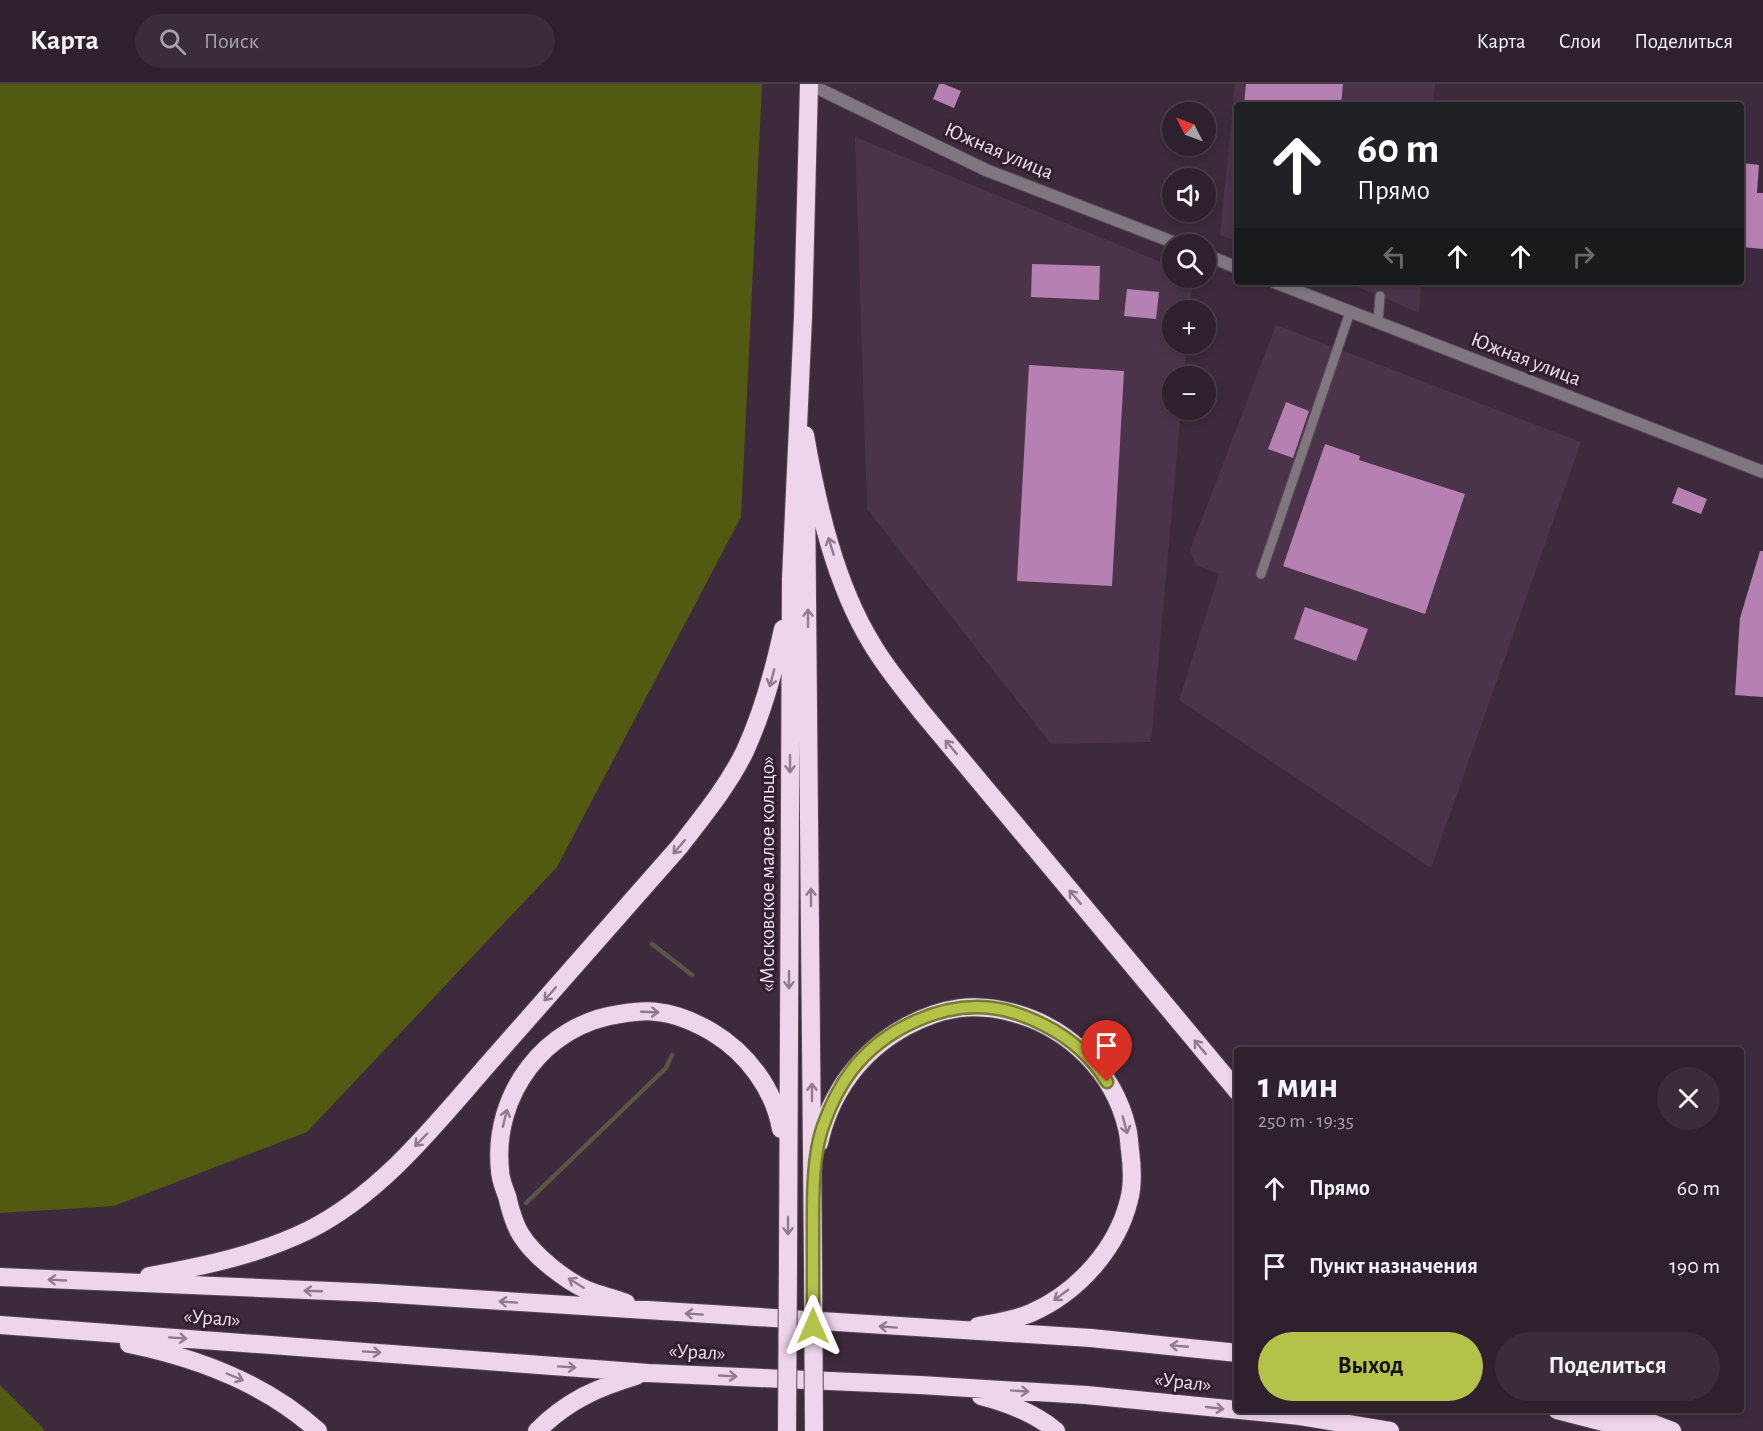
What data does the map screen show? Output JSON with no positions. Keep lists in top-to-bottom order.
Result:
{
  "streets": {
    "highway": ["«Московское малое кольцо»", "«Урал»"],
    "street": ["Южная улица"]
  },
  "crossings": [
    ["Южная улица", "«Московское малое кольцо»"]
  ],
  "north": "top left",
  "page": {
    "header": "Карта",
    "search": "Поиск",
    "nav": ["Карта", "Слои", "Поделиться"],
    "map_buttons": ["+", "−"],
    "turn": ["60 m", "Прямо"],
    "heading": ["1 мин", "250 m · 19:35"],
    "list": [
      {
        "name": "Прямо",
        "value": "60 m"
      },
      {
        "name": "Пункт назначения",
        "value": "190 m"
      }
    ],
    "buttons": ["Выход", "Поделиться"]
  }
}
